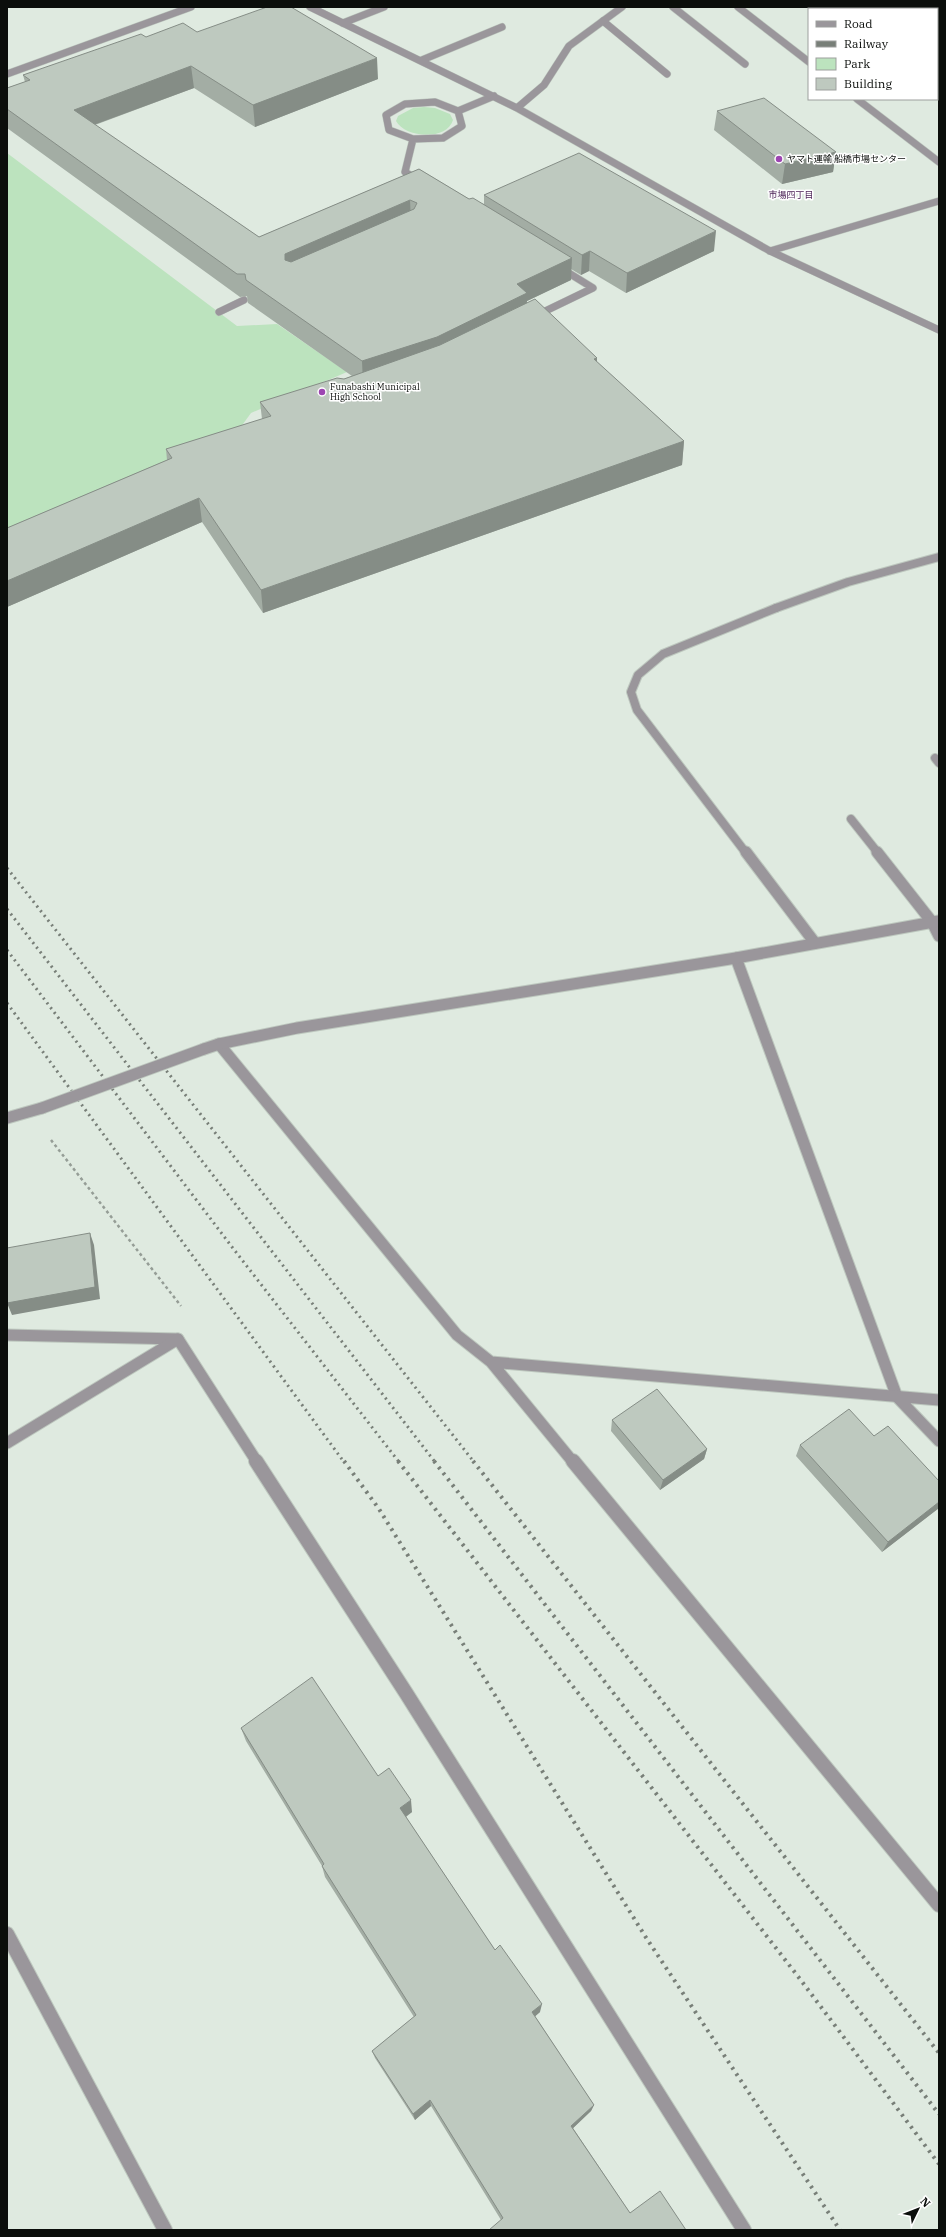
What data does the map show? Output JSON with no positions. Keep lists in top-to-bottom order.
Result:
{
  "districts": ["市場四丁目"],
  "places": ["ヤマト運輸 船橋市場センター", "Funabashi Municipal High School"],
  "legend": [
    "Road",
    "Railway",
    "Park",
    "Building"
  ],
  "north": "top right"
}
